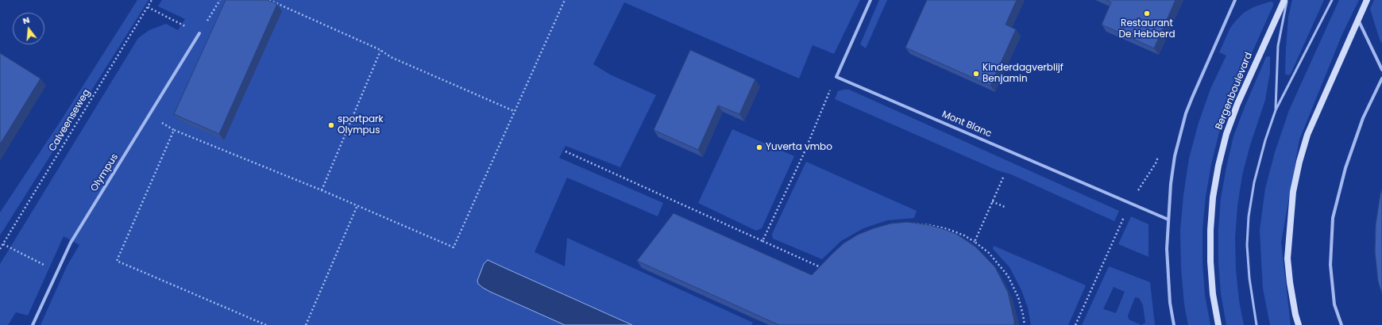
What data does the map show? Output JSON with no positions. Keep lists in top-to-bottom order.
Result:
{
  "streets": {
    "main road": ["Bergenboulevard"],
    "street": ["Mont Blanc", "Olympus"],
    "path": ["Calveenseweg"]
  },
  "places": [
    "Restaurant De Hebberd",
    "Kinderdagverblijf Benjamin",
    "sportpark Olympus",
    "Yuverta vmbo"
  ],
  "north": "top"
}
